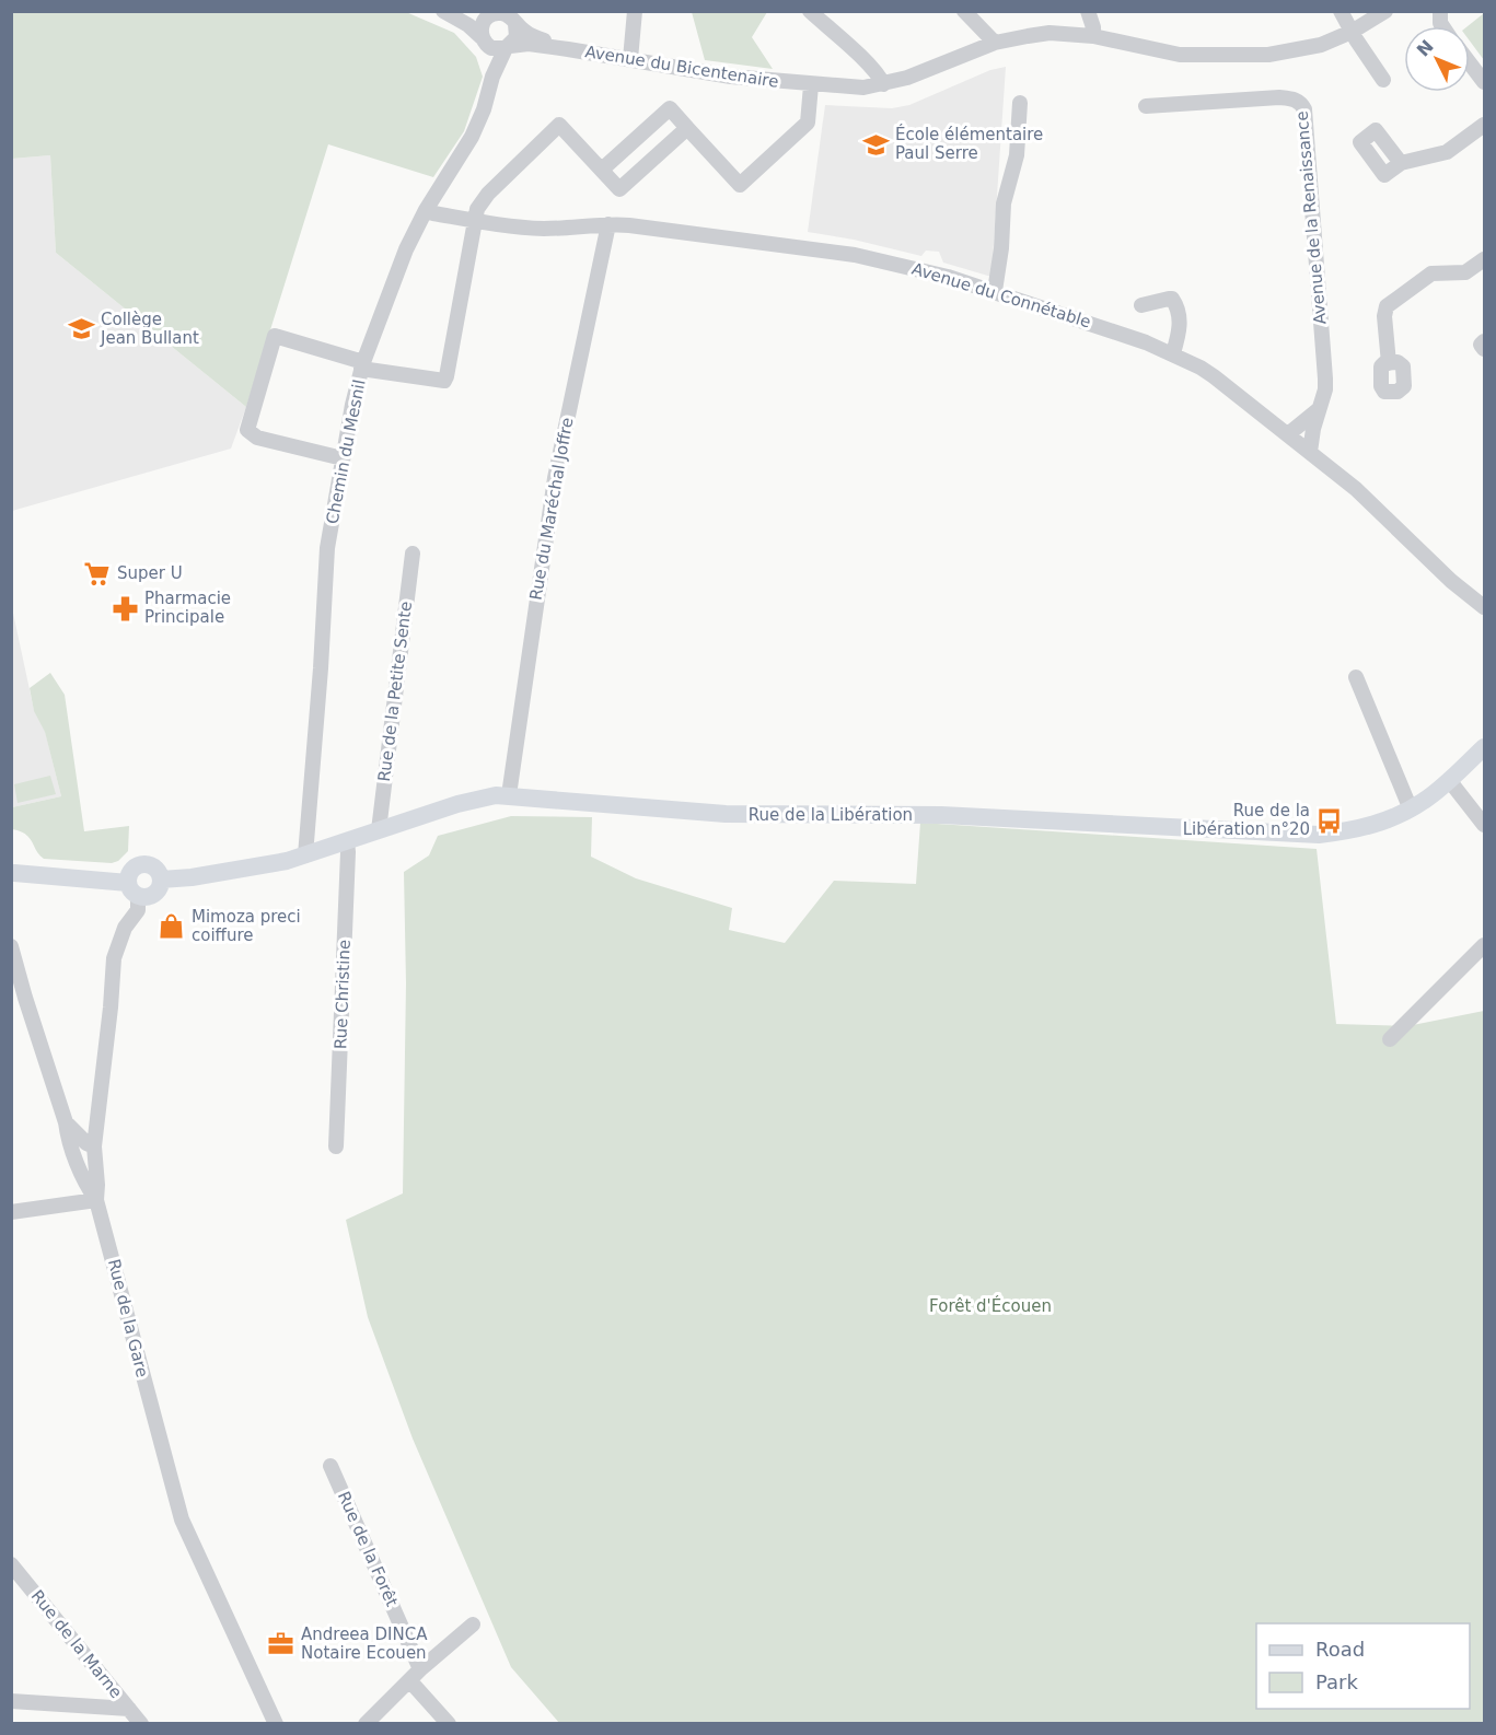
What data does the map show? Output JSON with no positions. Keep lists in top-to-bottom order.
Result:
{
  "streets": {
    "main road": ["Rue de la Libération"],
    "street": [
      "Avenue du Bicentenaire",
      "Avenue de la Renaissance",
      "Avenue du Connétable",
      "Chemin du Mesnil",
      "Rue du Maréchal Joffre",
      "Rue de la Petite Sente",
      "Rue Christine",
      "Rue de la Gare",
      "Rue de la Forêt",
      "Rue de la Marne"
    ]
  },
  "crossings": [
    ["Avenue du Bicentenaire", "Chemin du Mesnil"],
    ["Avenue du Connétable", "Chemin du Mesnil"],
    ["Avenue du Connétable", "Rue du Maréchal Joffre"],
    ["Chemin du Mesnil", "Rue de la Libération"],
    ["Rue du Maréchal Joffre", "Rue de la Libération"],
    ["Rue de la Petite Sente", "Rue de la Libération"],
    ["Rue de la Libération", "Rue Christine"],
    ["Rue de la Libération", "Rue de la Gare"]
  ],
  "parks": ["Forêt d'Écouen"],
  "places": {
    "school or university": ["École élémentaire Paul Serre", "Collège Jean Bullant"],
    "supermarket": ["Super U"],
    "pharmacy": ["Pharmacie Principale"],
    "bus stop": ["Rue de la Libération n°20"],
    "shop": ["Mimoza preci coiffure"],
    "office": ["Andreea DINCA Notaire Ecouen"]
  },
  "legend": ["Road", "Park"],
  "north": "top left"
}
